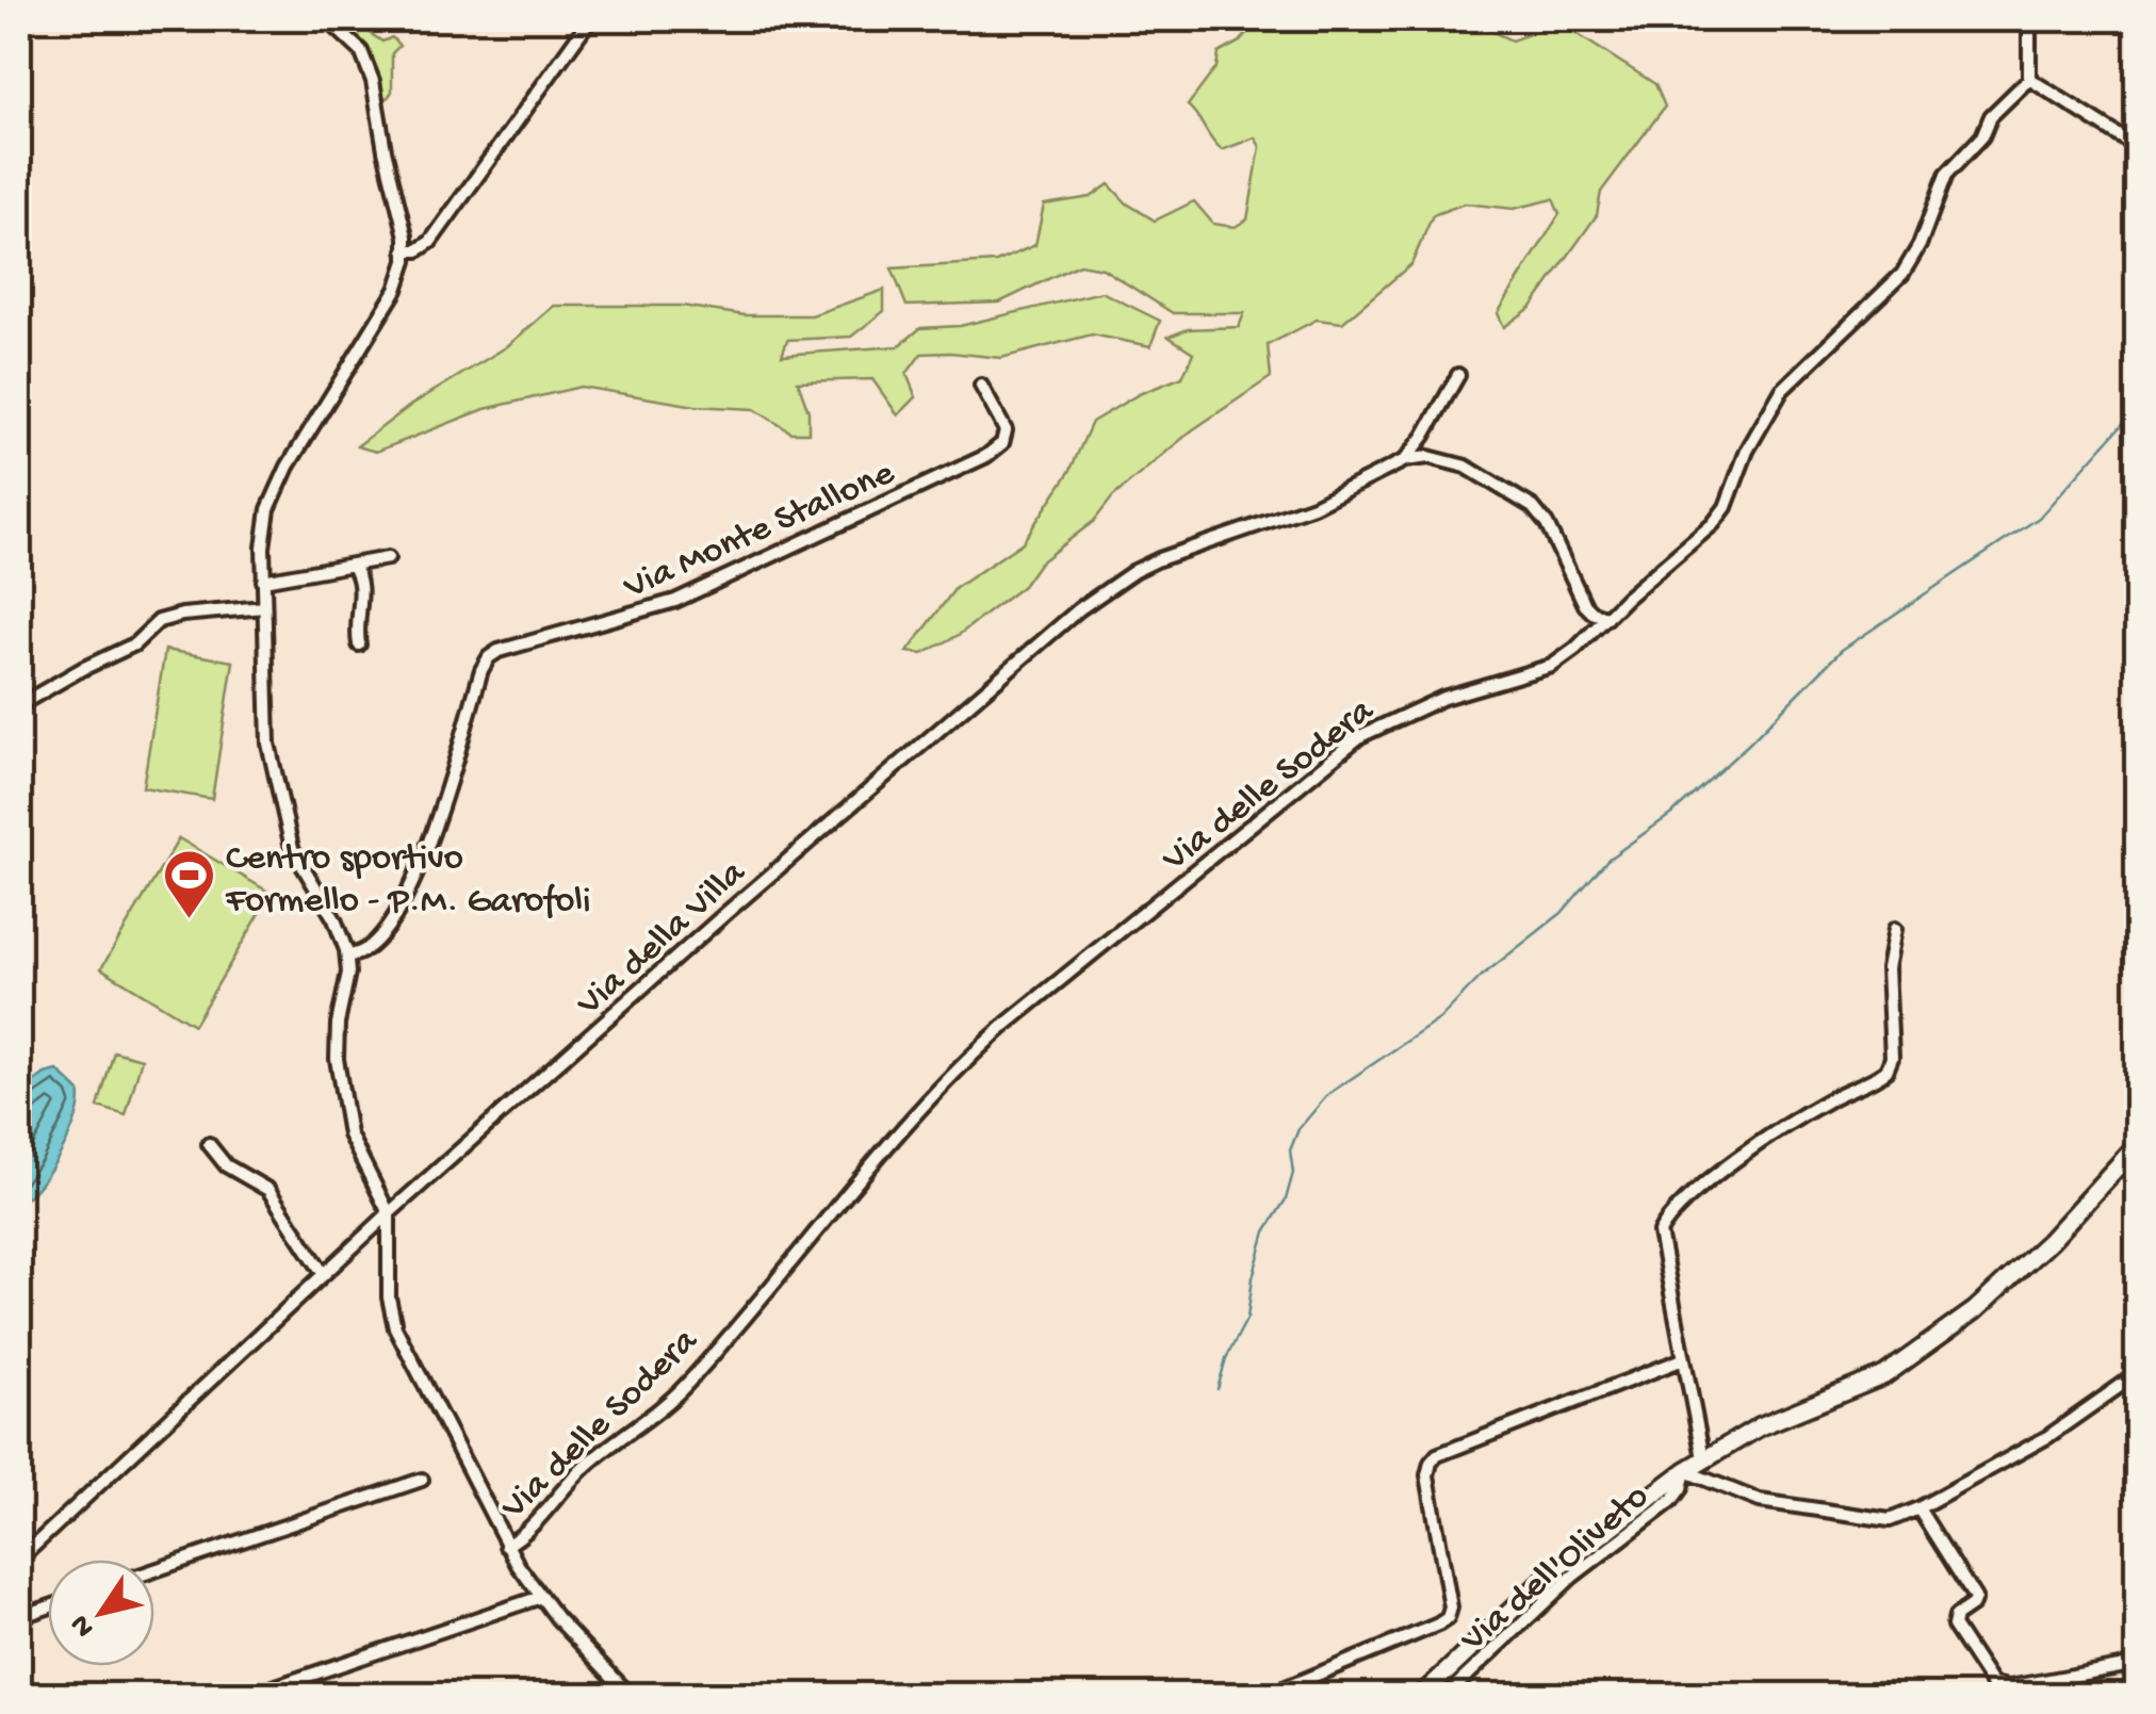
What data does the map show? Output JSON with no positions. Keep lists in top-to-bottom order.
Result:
{
  "streets": {
    "street": [
      "Via Monte Stallone",
      "Via delle Sodera",
      "Via della Villa",
      "Via dell'Oliveto"
    ]
  },
  "crossings": [
    ["Via delle Sodera", "Via della Villa"]
  ],
  "places": {
    "sports": ["Centro sportivo Formello - P.M. Garofoli"]
  },
  "north": "bottom left"
}
